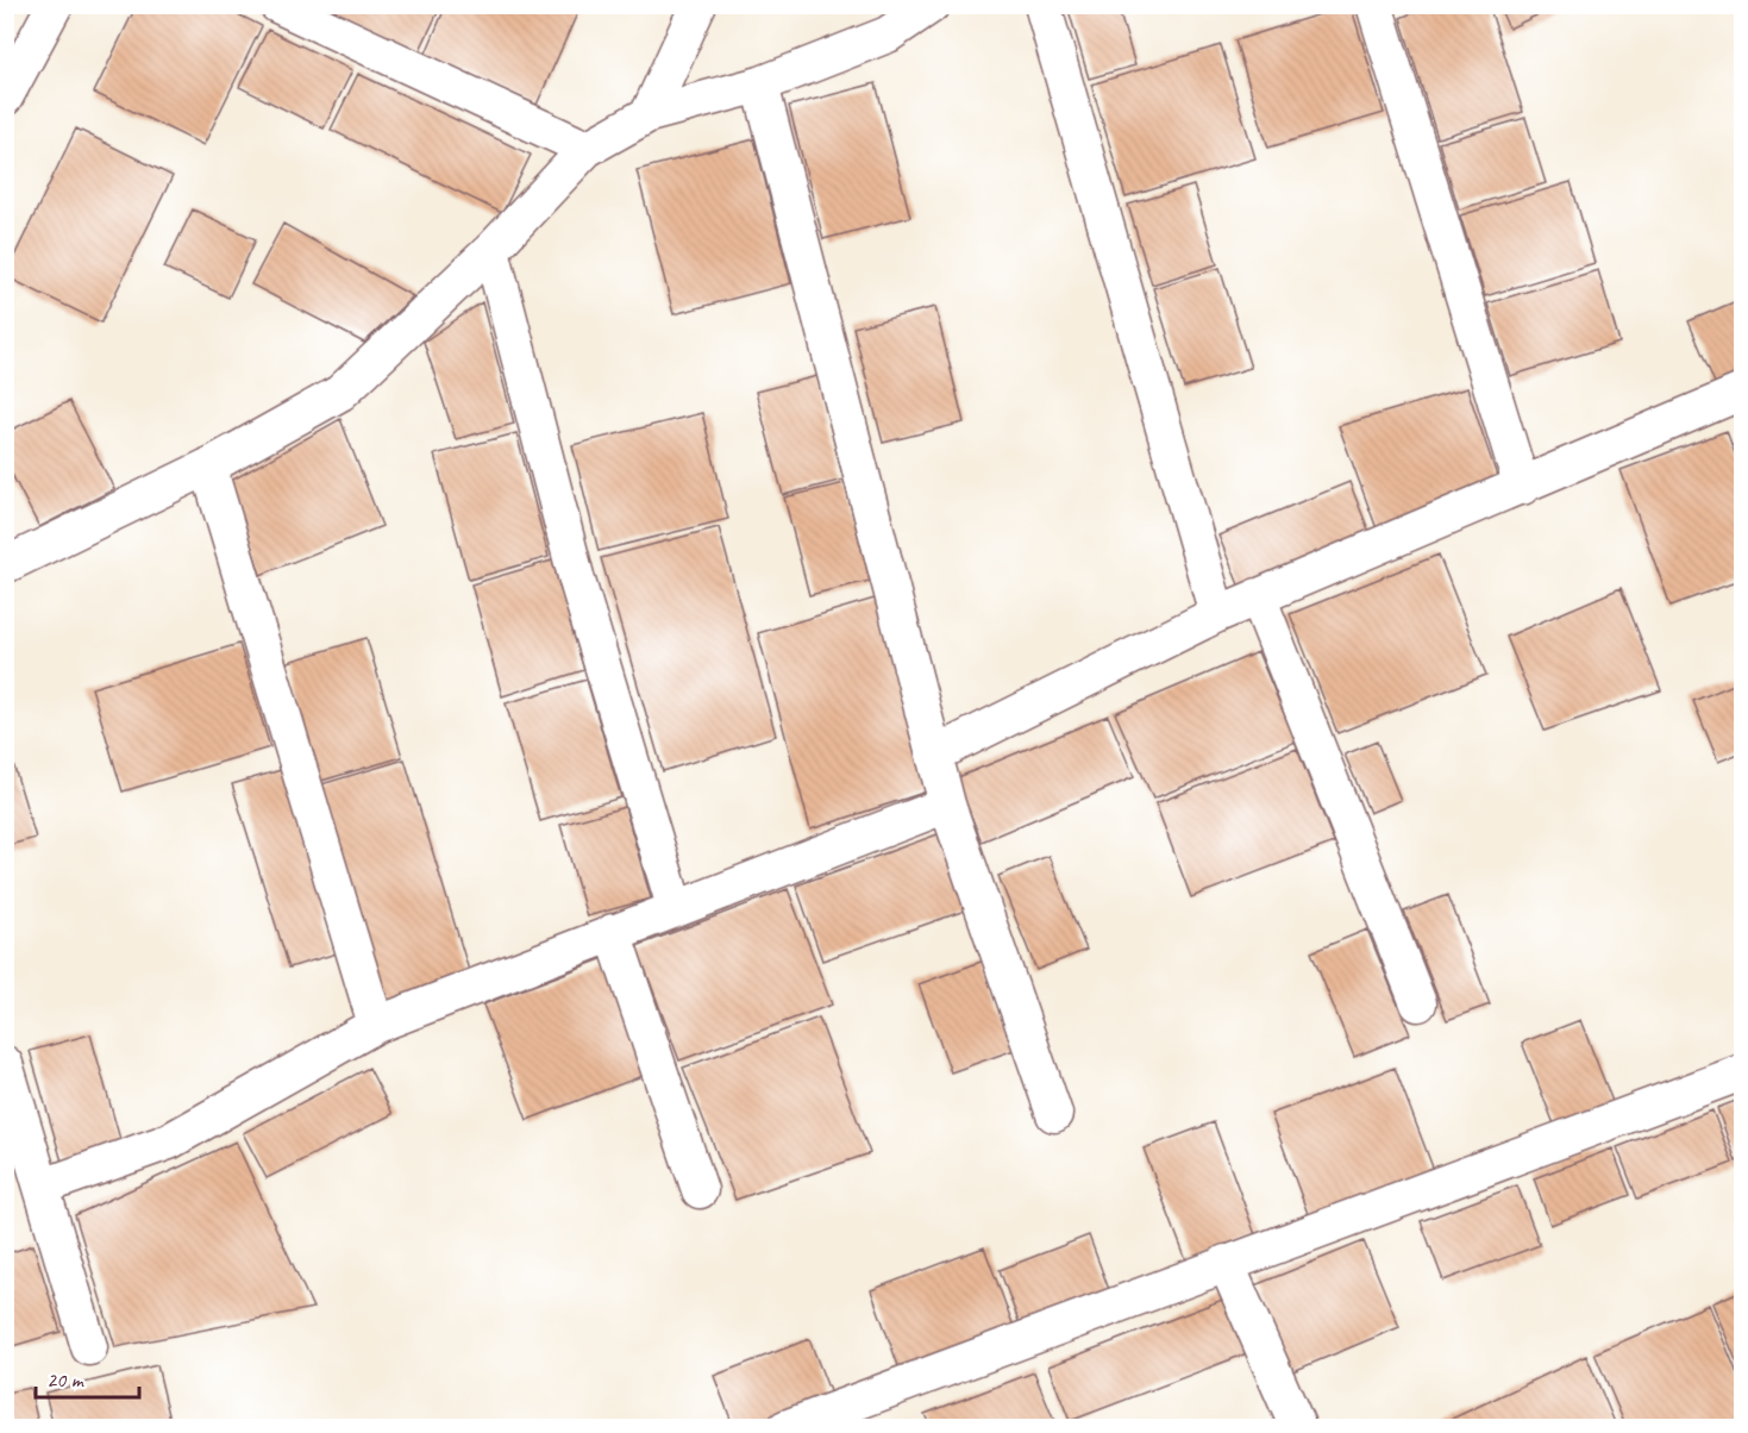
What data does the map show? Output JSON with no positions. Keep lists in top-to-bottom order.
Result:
{
  "scale_bar": "20 m"
}
